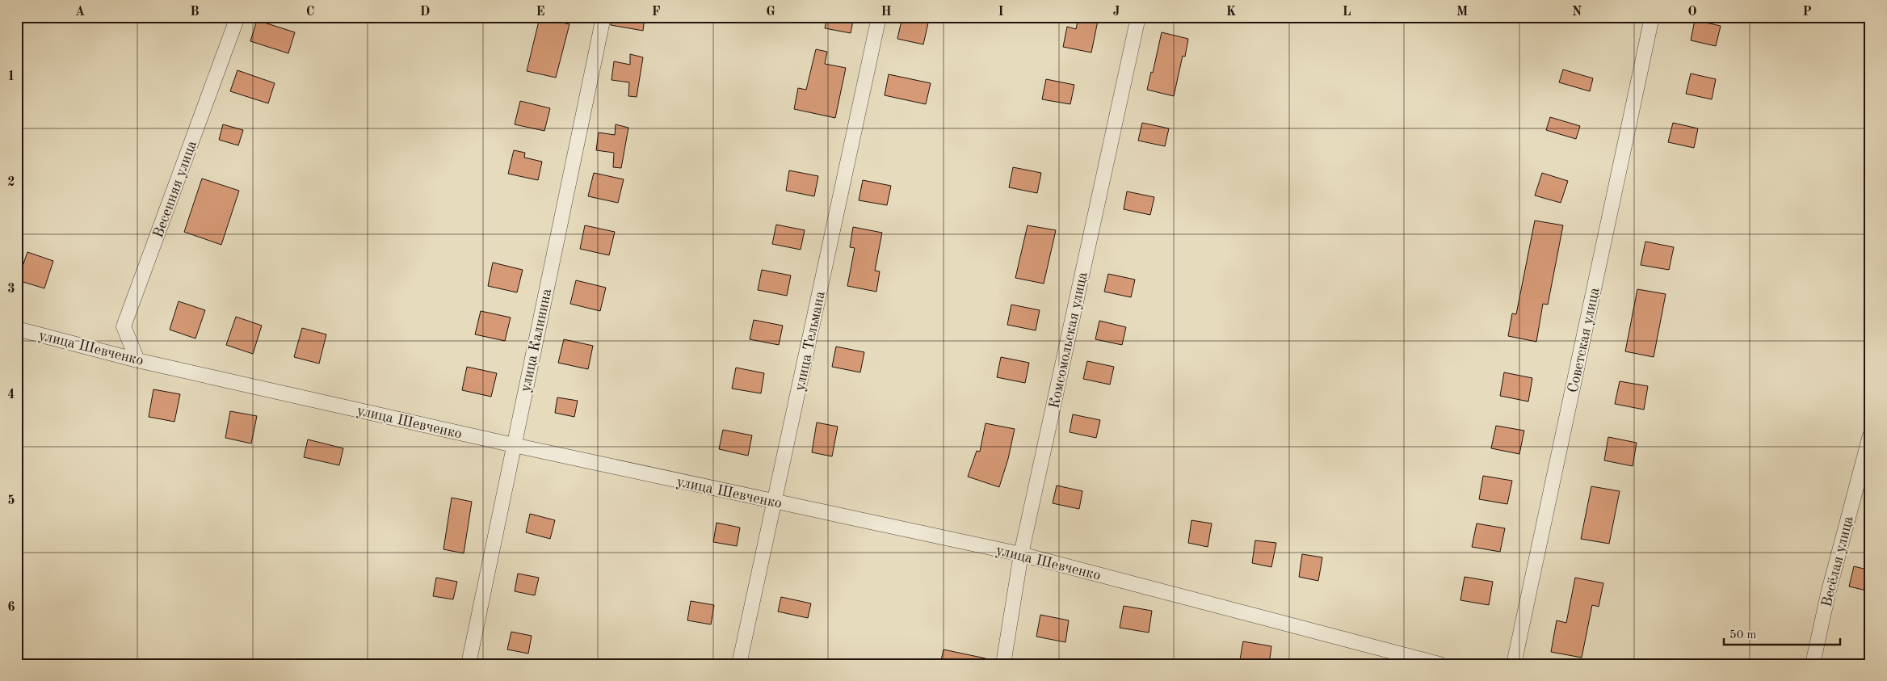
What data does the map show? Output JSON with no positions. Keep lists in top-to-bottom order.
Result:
{
  "streets": {
    "street": [
      "Весенняя улица",
      "улица Калинина",
      "Комсомольская улица",
      "Советская улица",
      "улица Тельмана",
      "улица Шевченко",
      "Весёлая улица"
    ]
  },
  "crossings": [
    ["Весенняя улица", "улица Шевченко"],
    ["улица Калинина", "улица Шевченко"],
    ["Комсомольская улица", "улица Шевченко"],
    ["улица Тельмана", "улица Шевченко"]
  ],
  "scale_bar": "50 m",
  "grid": {
    "columns": [
      "A",
      "B",
      "C",
      "D",
      "E",
      "F",
      "G",
      "H",
      "I",
      "J",
      "K",
      "L",
      "M",
      "N",
      "O",
      "P"
    ],
    "rows": [
      "1",
      "2",
      "3",
      "4",
      "5",
      "6"
    ]
  }
}
